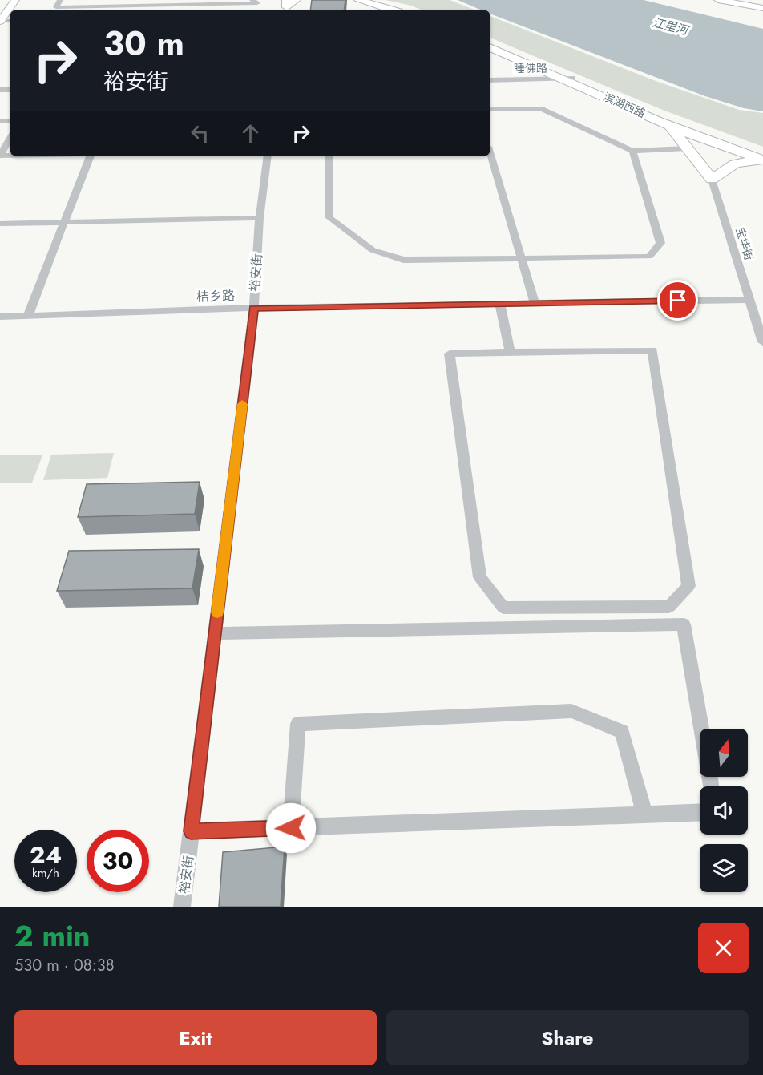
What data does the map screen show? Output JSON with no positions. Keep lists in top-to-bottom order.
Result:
{
  "streets": {
    "main road": ["滨湖西路"],
    "street": [
      "睡佛路",
      "宝华街",
      "裕安街",
      "桔乡路"
    ]
  },
  "crossings": [
    ["睡佛路", "滨湖西路"],
    ["宝华街", "桔乡路"],
    ["裕安街", "桔乡路"]
  ],
  "water": ["江里河"],
  "north": "top",
  "page": {
    "turn": ["30 m", "裕安街"],
    "speed": "24 km/h",
    "limit": "30",
    "heading": ["2 min", "530 m · 08:38"],
    "buttons": ["Exit", "Share"]
  }
}
